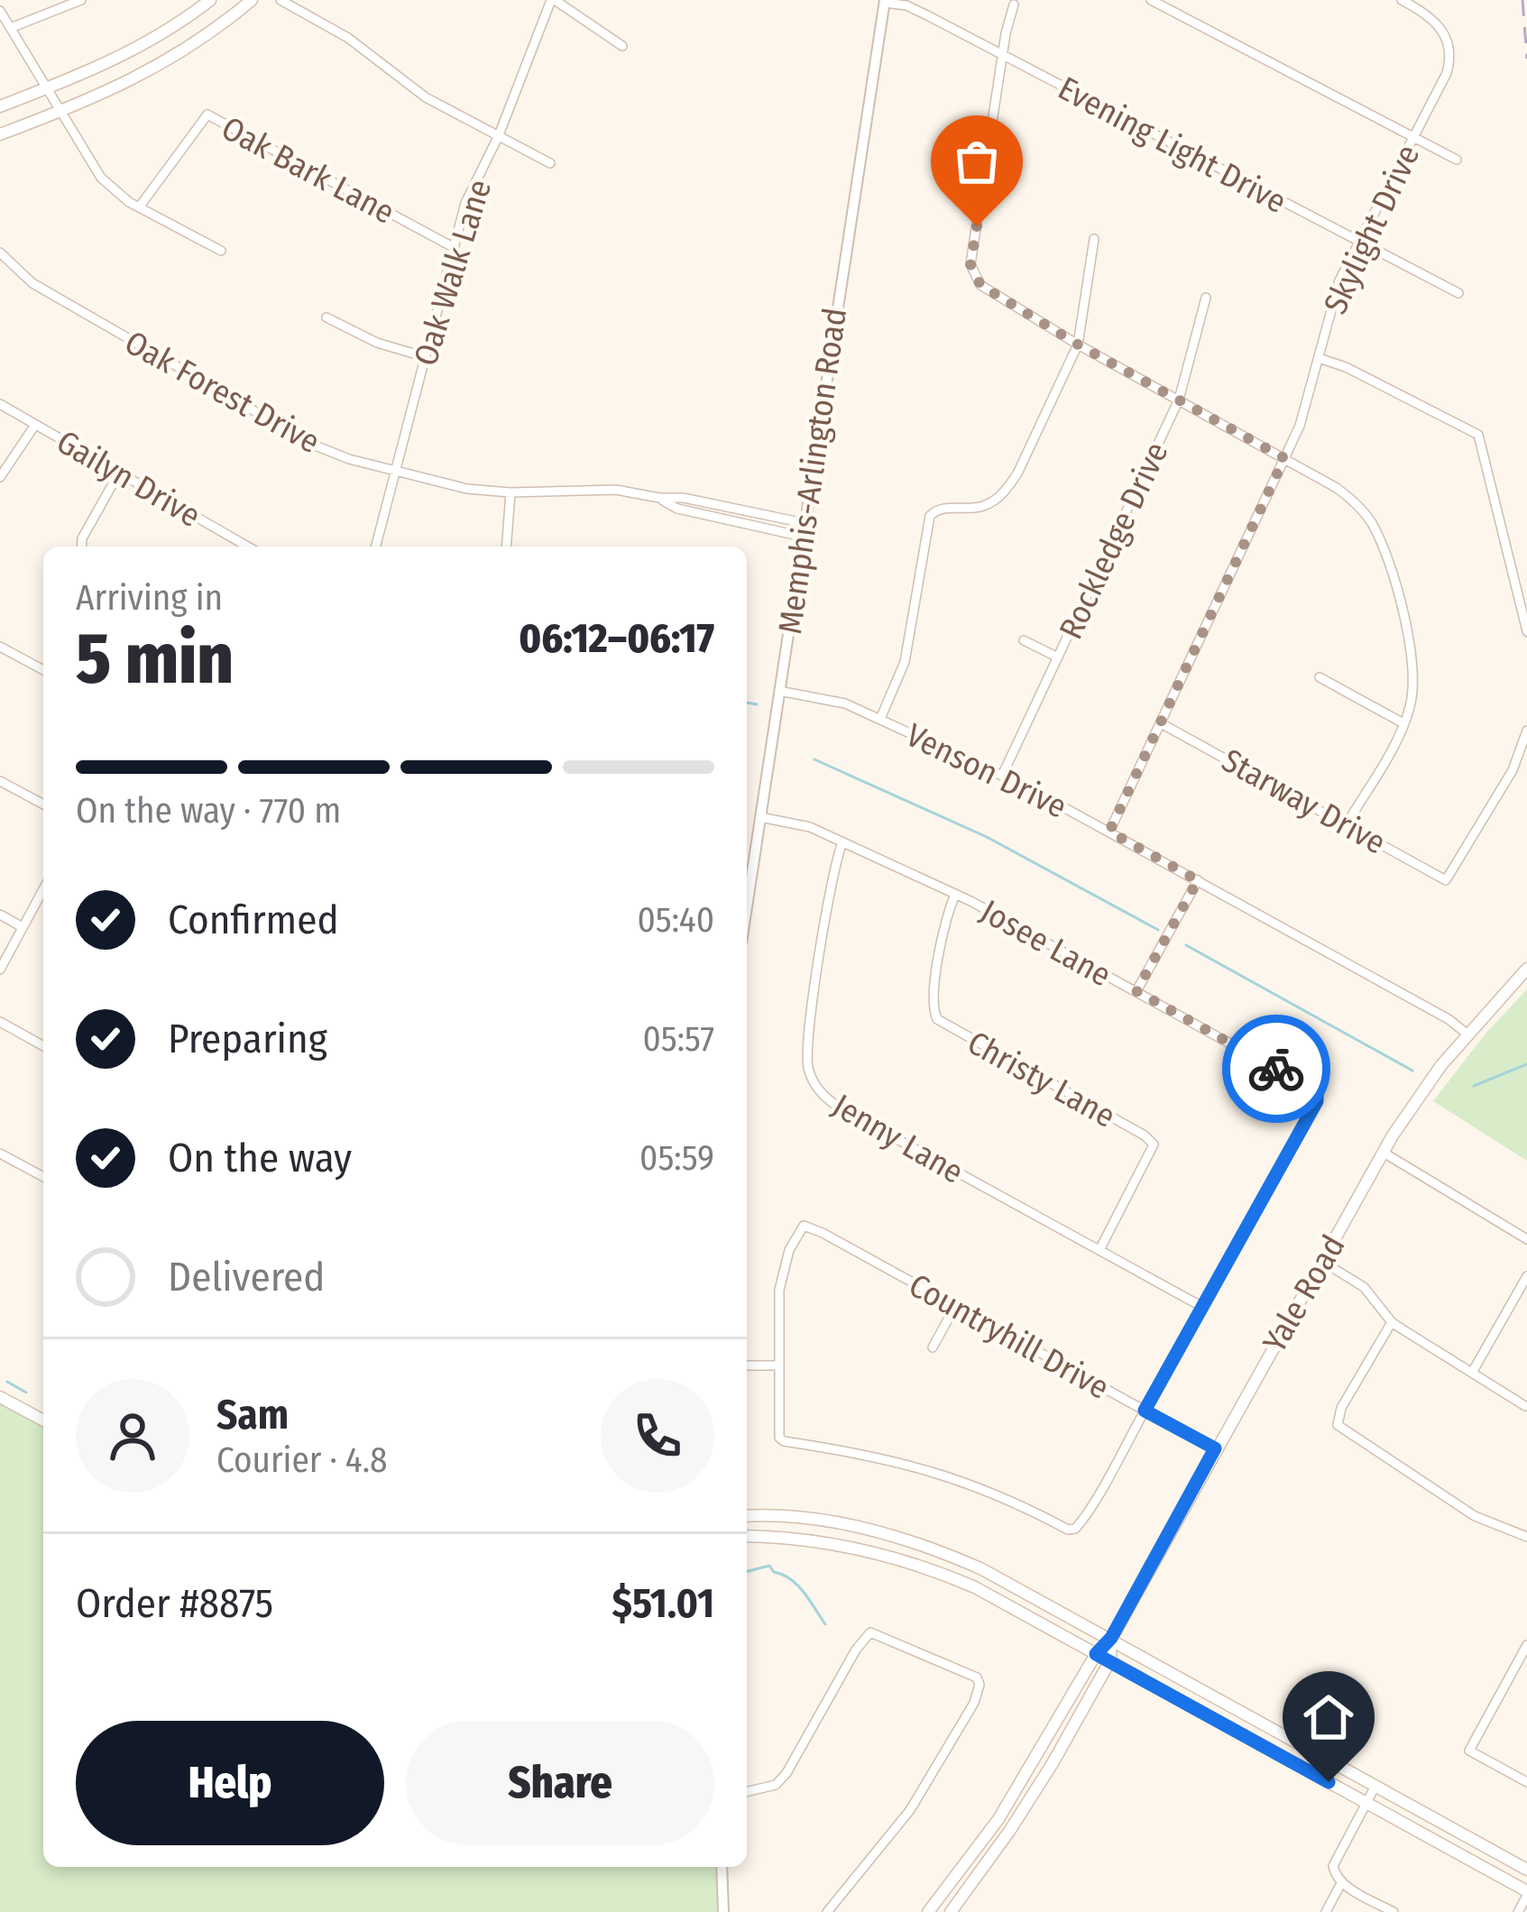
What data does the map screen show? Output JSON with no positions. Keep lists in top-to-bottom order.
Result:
{
  "streets": {
    "main road": ["Yale Road"],
    "street": [
      "Evening Light Drive",
      "Oak Bark Lane",
      "Skylight Drive",
      "Oak Walk Lane",
      "Oak Forest Drive",
      "Memphis-Arlington Road",
      "Gailyn Drive",
      "Rockledge Drive",
      "Venson Drive",
      "Starway Drive",
      "Josee Lane",
      "Christy Lane",
      "Jenny Lane",
      "Countryhill Drive"
    ]
  },
  "crossings": [
    ["Evening Light Drive", "Skylight Drive"],
    ["Evening Light Drive", "Memphis-Arlington Road"],
    ["Oak Bark Lane", "Oak Walk Lane"],
    ["Skylight Drive", "Venson Drive"],
    ["Skylight Drive", "Starway Drive"],
    ["Oak Walk Lane", "Oak Forest Drive"],
    ["Oak Forest Drive", "Memphis-Arlington Road"],
    ["Memphis-Arlington Road", "Venson Drive"],
    ["Memphis-Arlington Road", "Josee Lane"],
    ["Rockledge Drive", "Venson Drive"],
    ["Venson Drive", "Yale Road"],
    ["Josee Lane", "Christy Lane"],
    ["Josee Lane", "Jenny Lane"],
    ["Christy Lane", "Jenny Lane"],
    ["Yale Road", "Countryhill Drive"]
  ],
  "page": {
    "heading": ["5 min", "Arriving in", "06:12–06:17"],
    "panel": [
      "Sam",
      "Courier · 4.8",
      "Order #8875",
      "$51.01"
    ],
    "bar": "On the way · 770 m",
    "list": [
      ["Confirmed", "05:40"],
      ["Preparing", "05:57"],
      ["On the way", "05:59"],
      "Delivered"
    ],
    "buttons": ["Help", "Share"]
  }
}
